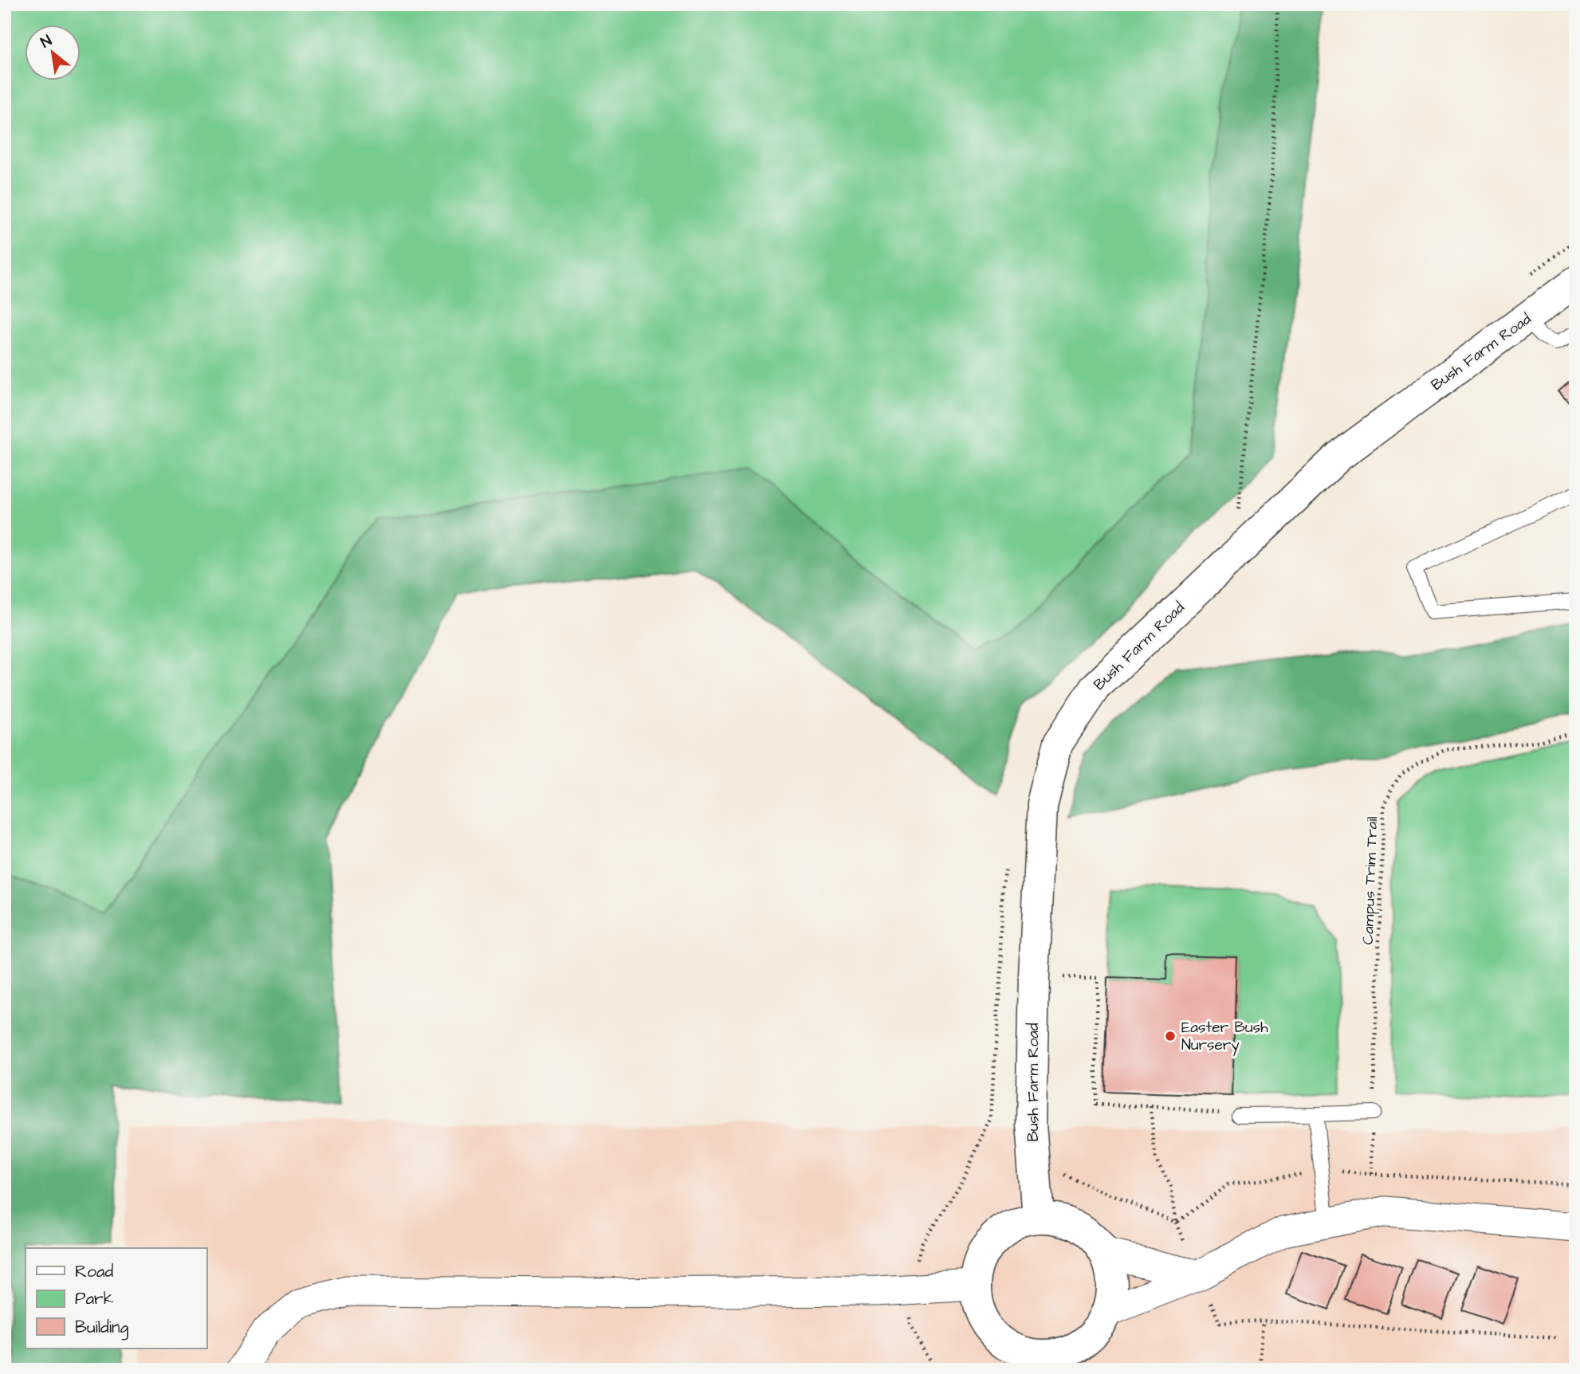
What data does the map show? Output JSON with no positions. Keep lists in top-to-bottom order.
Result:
{
  "streets": {
    "street": ["Bush Farm Road"],
    "path": ["Campus Trim Trail"]
  },
  "places": ["Easter Bush Nursery"],
  "legend": ["Road", "Park", "Building"],
  "north": "top left"
}
